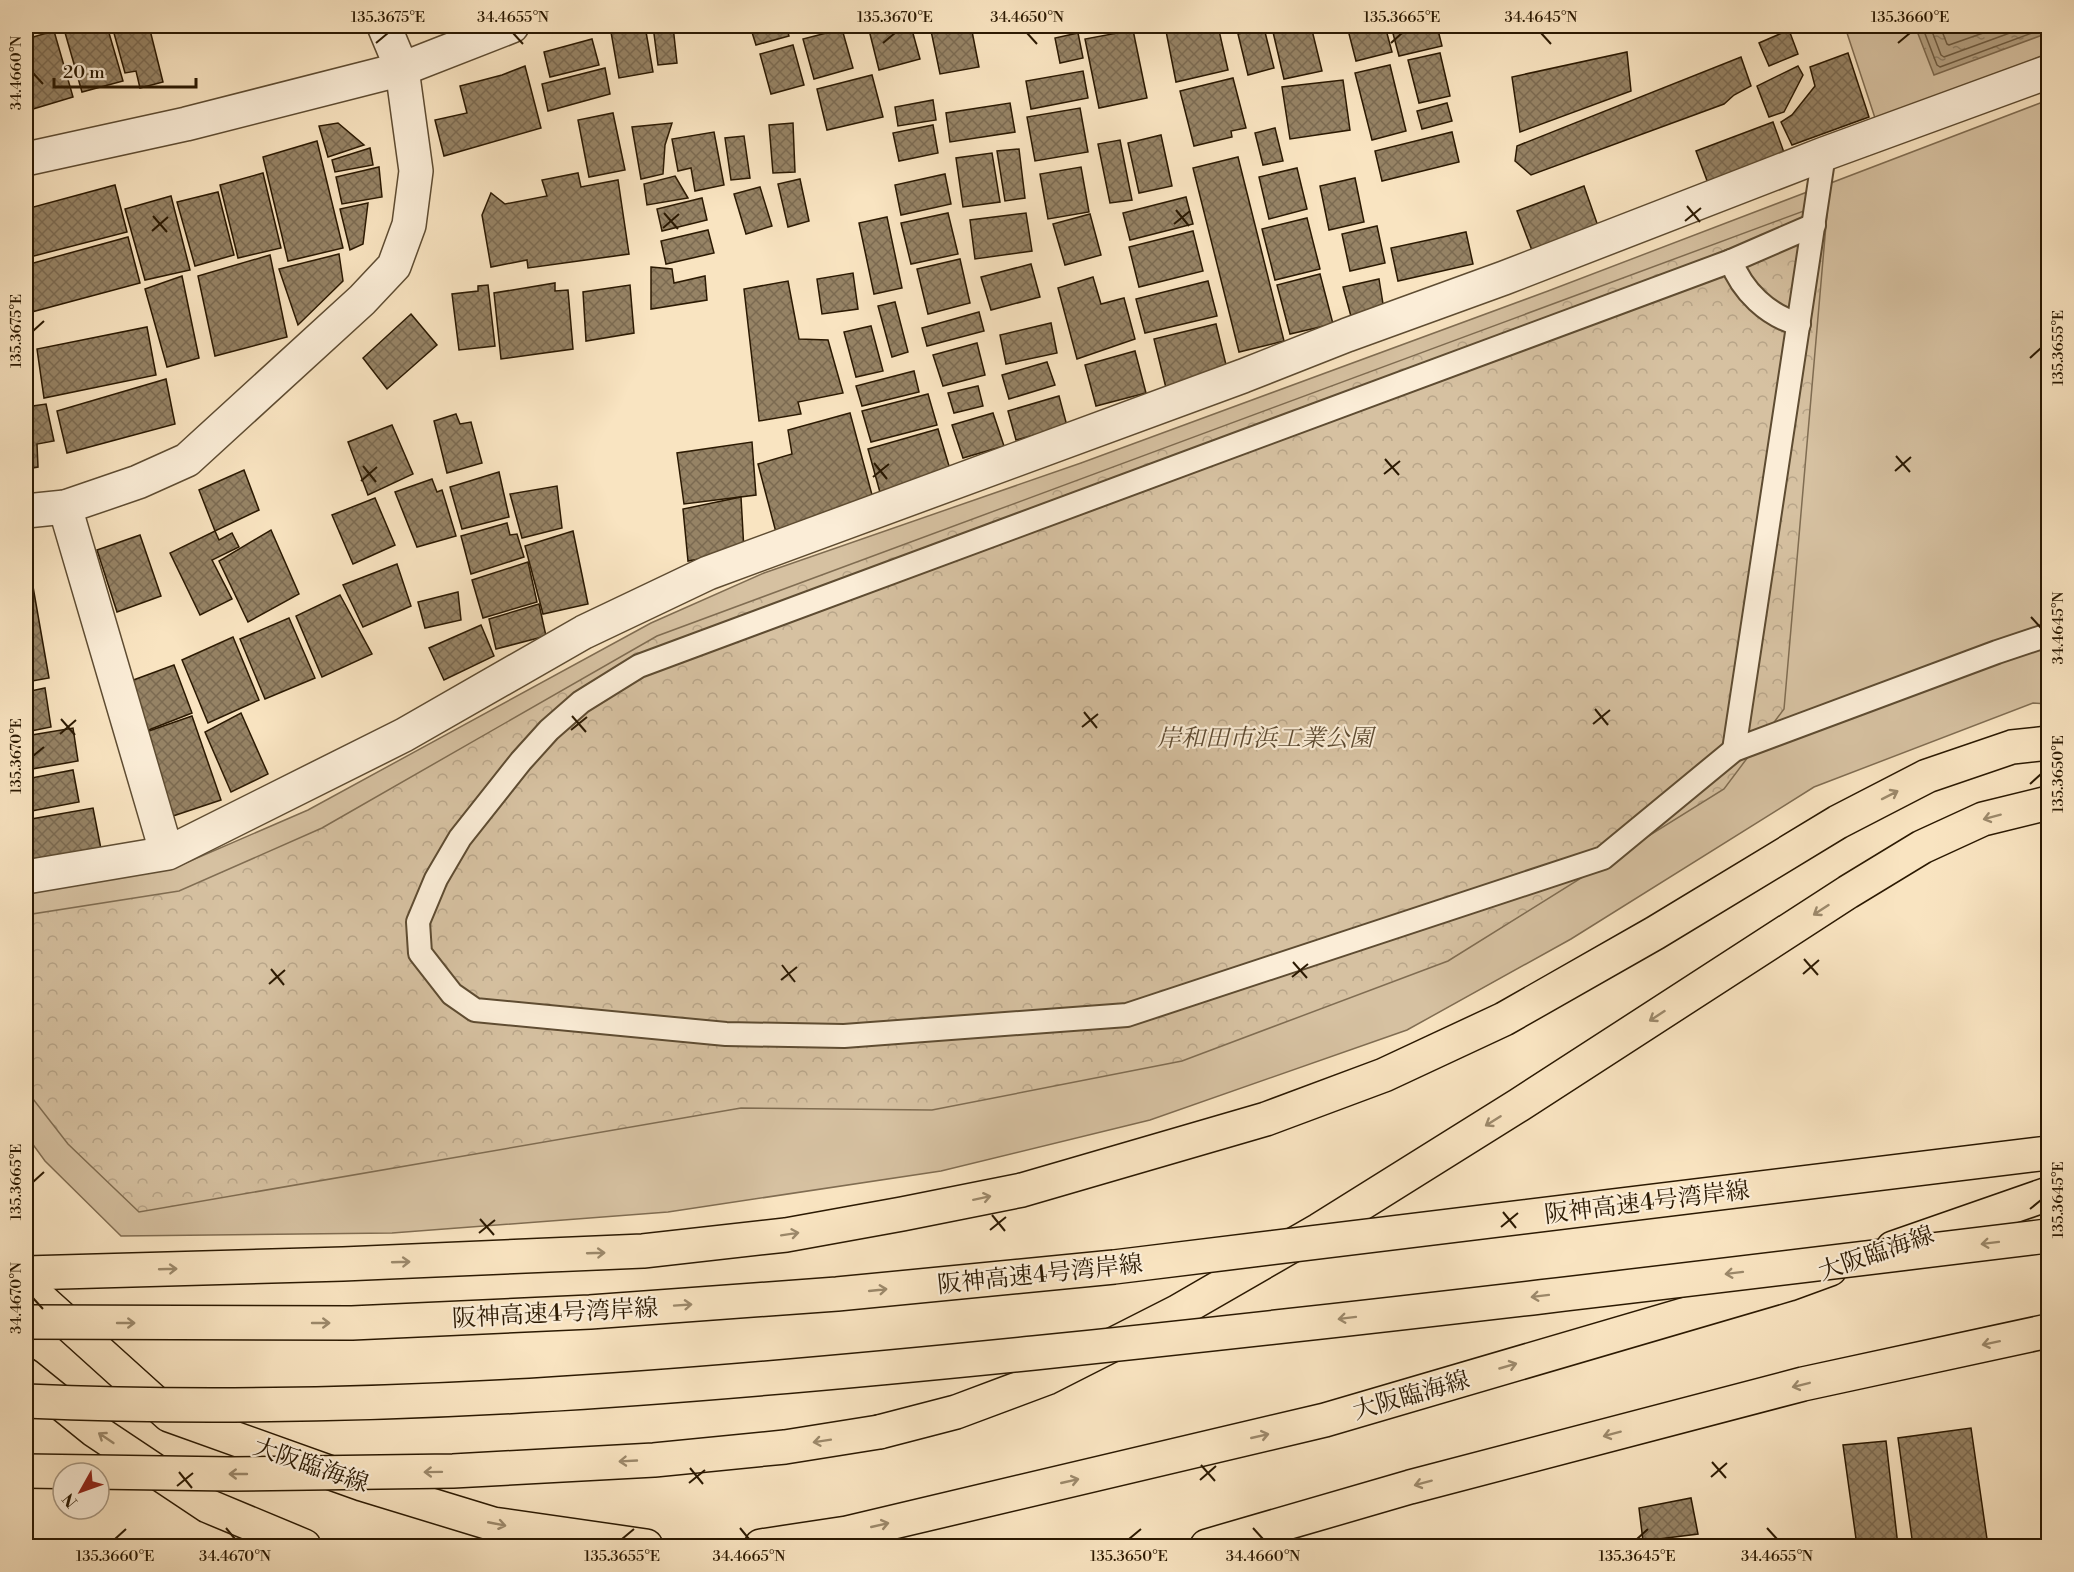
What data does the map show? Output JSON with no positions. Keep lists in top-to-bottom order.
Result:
{
  "streets": {
    "main road": ["阪神高速4号湾岸線", "大阪臨海線"]
  },
  "parks": ["岸和田市浜工業公園"],
  "scale_bar": "20 m",
  "north": "bottom left",
  "coordinates": [
    "135.3675°E",
    "34.4655°N",
    "135.3670°E",
    "34.4650°N",
    "135.3665°E",
    "34.4645°N",
    "135.3660°E",
    "34.4660°N",
    "135.3655°E",
    "135.3650°E",
    "135.3645°E",
    "34.4670°N",
    "34.4665°N"
  ]
}
